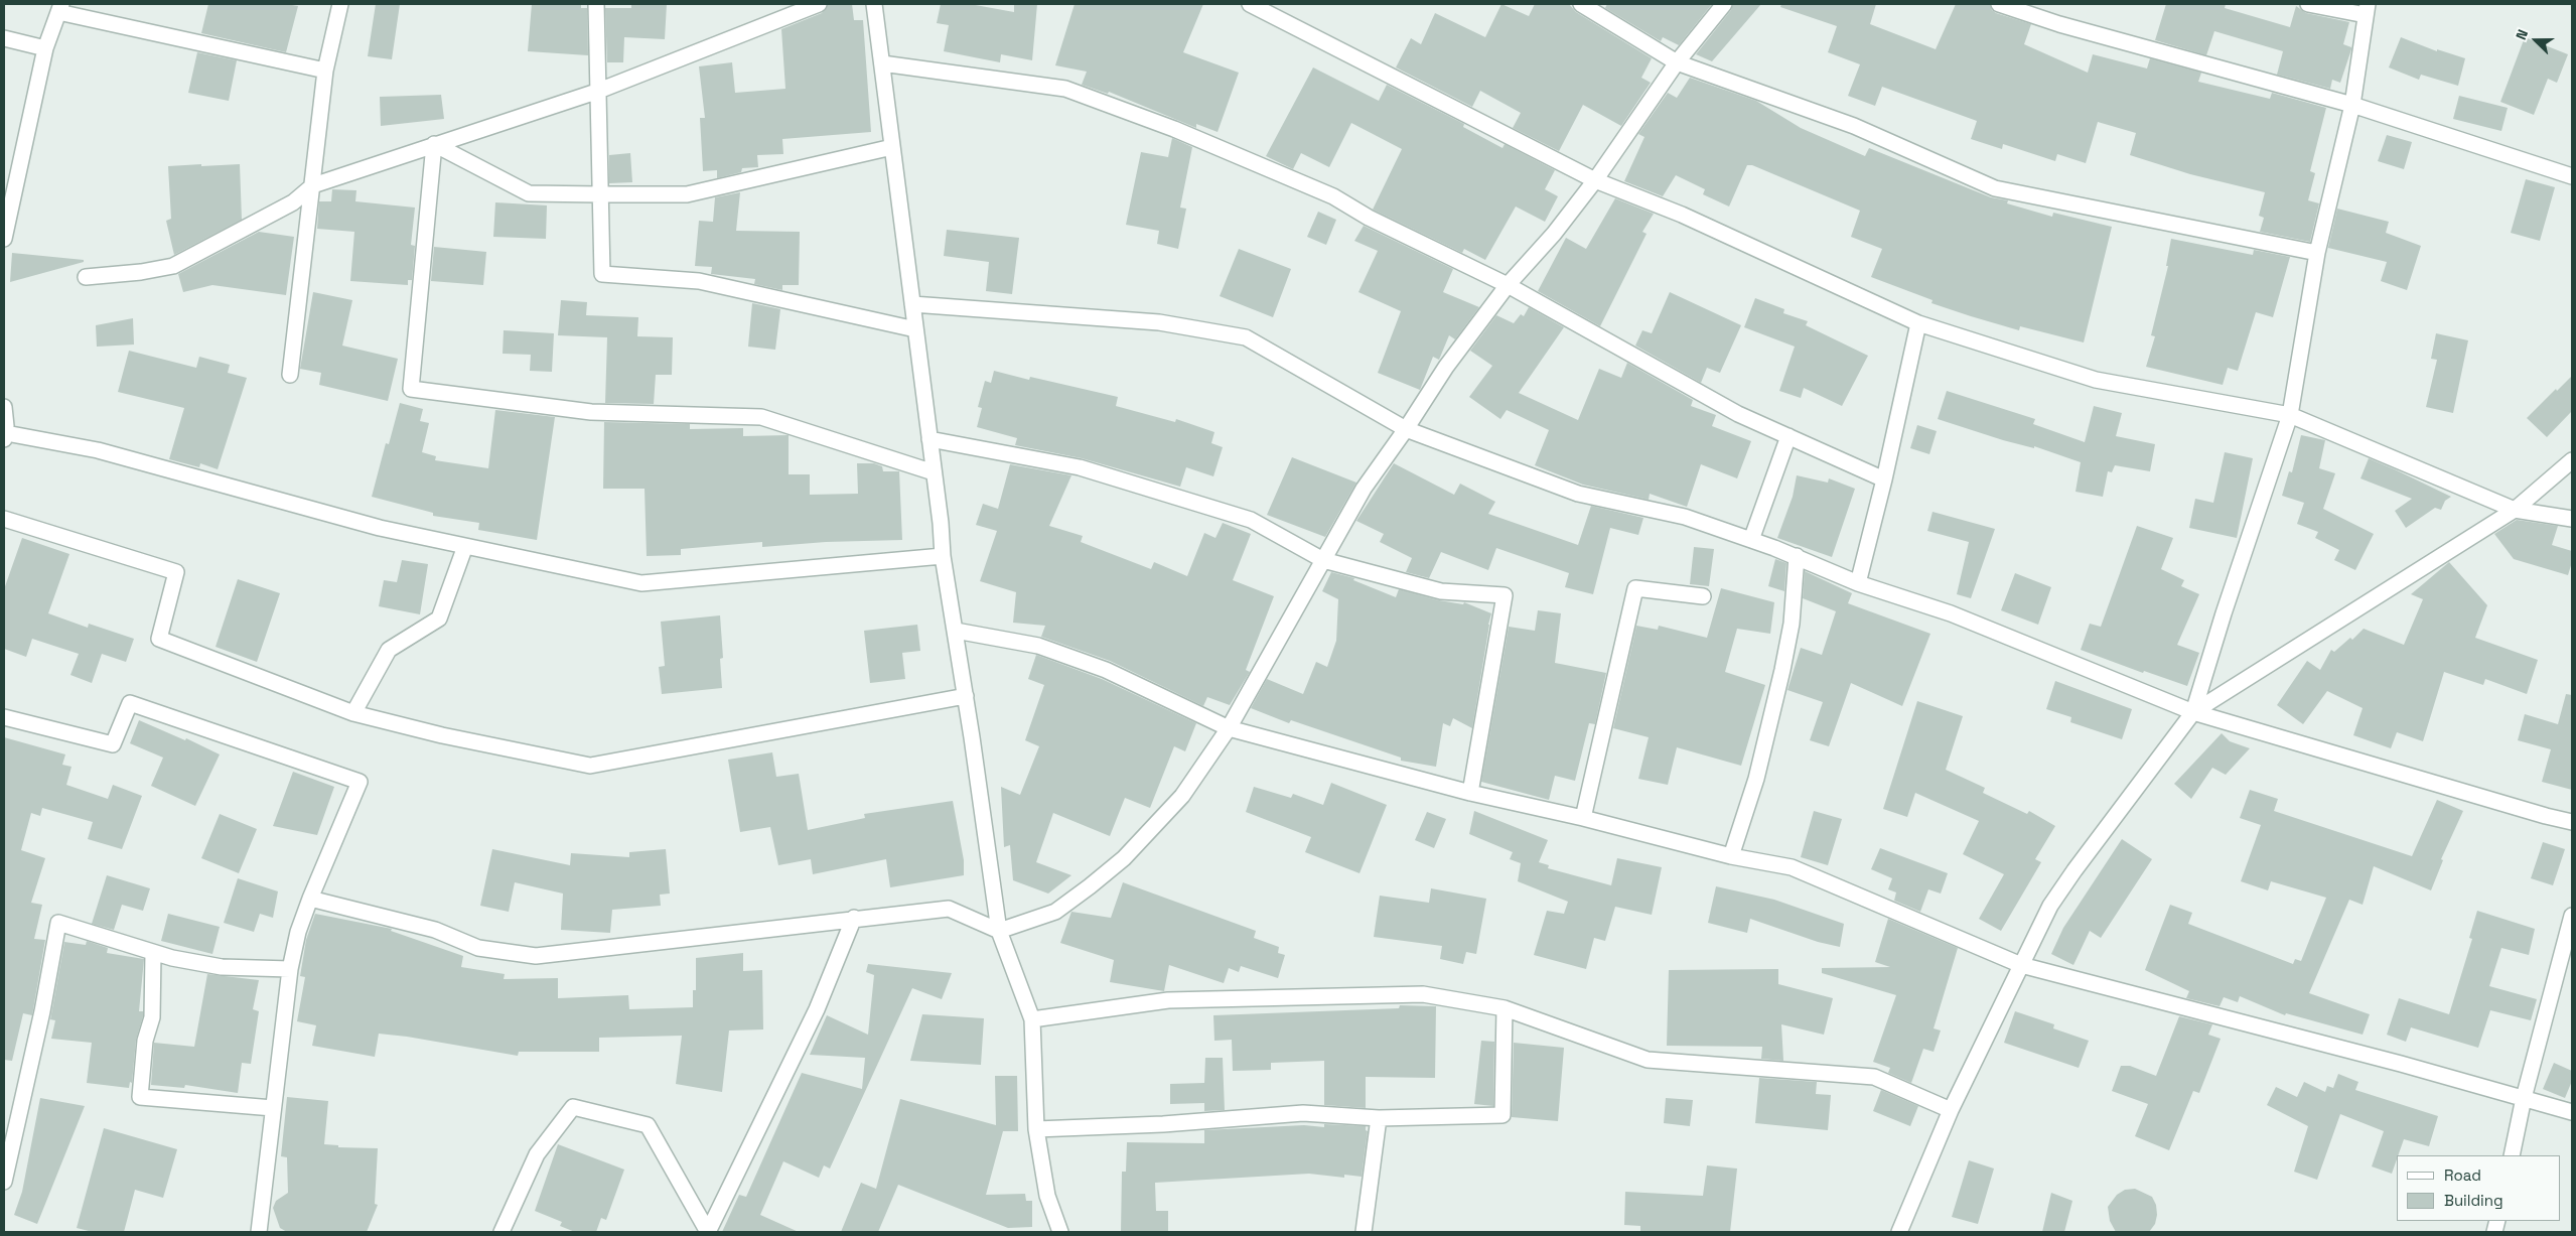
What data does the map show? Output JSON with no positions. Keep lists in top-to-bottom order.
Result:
{
  "legend": ["Road", "Building"],
  "north": "left"
}
